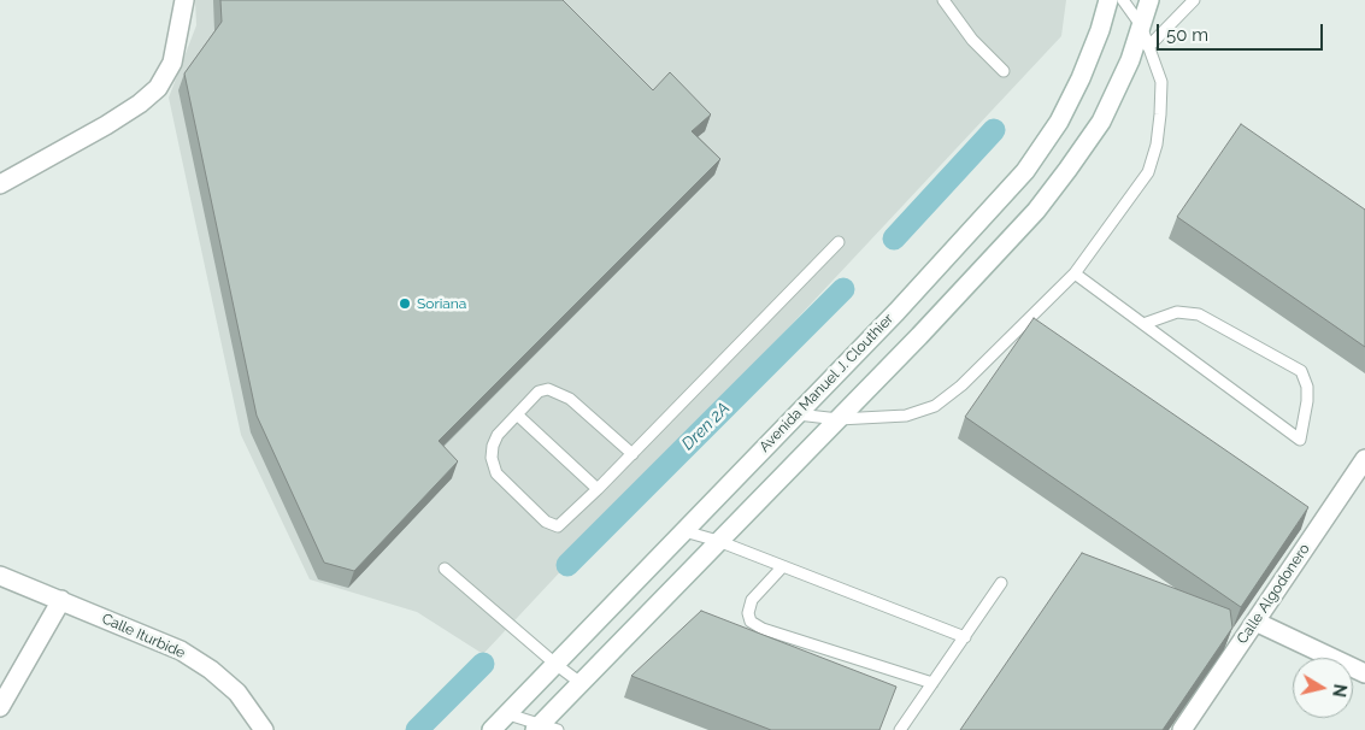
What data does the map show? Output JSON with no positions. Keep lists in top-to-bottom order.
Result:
{
  "streets": {
    "main road": ["Avenida Manuel J. Clouthier", "Calle Algodonero", "Calle Iturbide"]
  },
  "water": ["Dren 2A"],
  "places": ["Soriana"],
  "scale_bar": "50 m",
  "north": "right"
}
